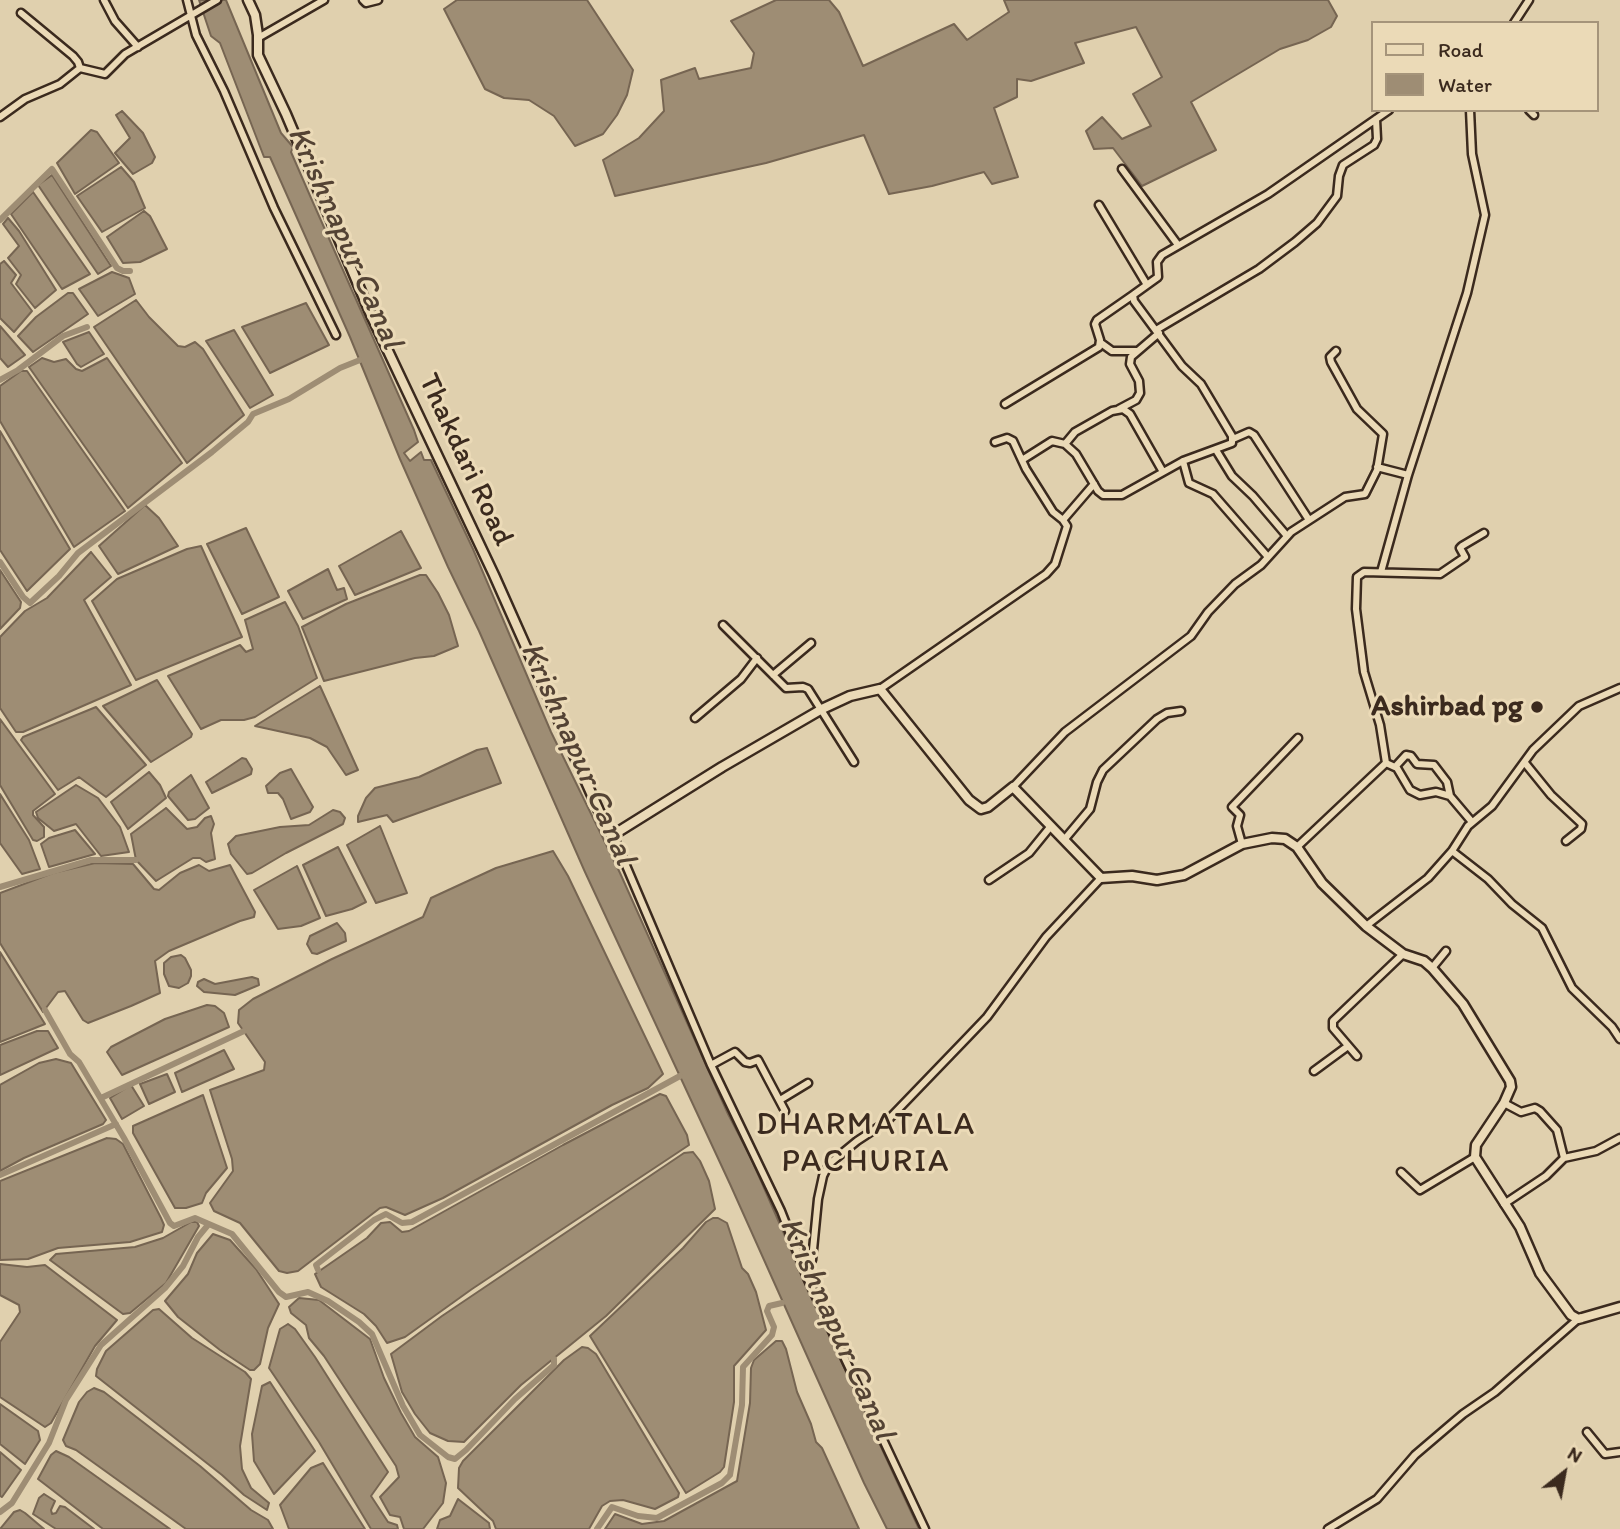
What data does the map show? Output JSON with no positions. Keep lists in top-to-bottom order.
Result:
{
  "streets": {
    "street": ["Thakdari Road"]
  },
  "districts": ["DHARMATALA PACHURIA"],
  "water": ["Krishnapur Canal"],
  "places": ["Ashirbad pg"],
  "legend": ["Road", "Water"],
  "north": "top right"
}
